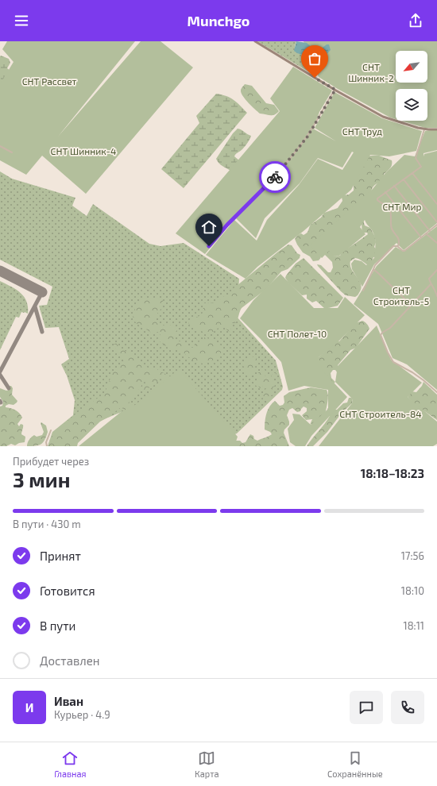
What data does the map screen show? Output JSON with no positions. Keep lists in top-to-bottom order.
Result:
{
  "parks": [
    "СНТ Шинник-2",
    "СНТ Рассвет",
    "СНТ Труд",
    "СНТ Шинник-4",
    "СНТ Мир",
    "СНТ Строитель-5",
    "СНТ Полет-10",
    "СНТ Строитель-84"
  ],
  "north": "bottom left",
  "page": {
    "header": "Munchgo",
    "heading": ["3 мин", "Прибудет через", "18:18–18:23"],
    "panel": ["Иван", "Курьер · 4.9"],
    "bar": "В пути · 430 m",
    "list": [
      ["Принят", "17:56"],
      ["Готовится", "18:10"],
      ["В пути", "18:11"],
      "Доставлен"
    ],
    "round": "И",
    "tabs": ["Главная", "Карта", "Сохранённые"]
  }
}
